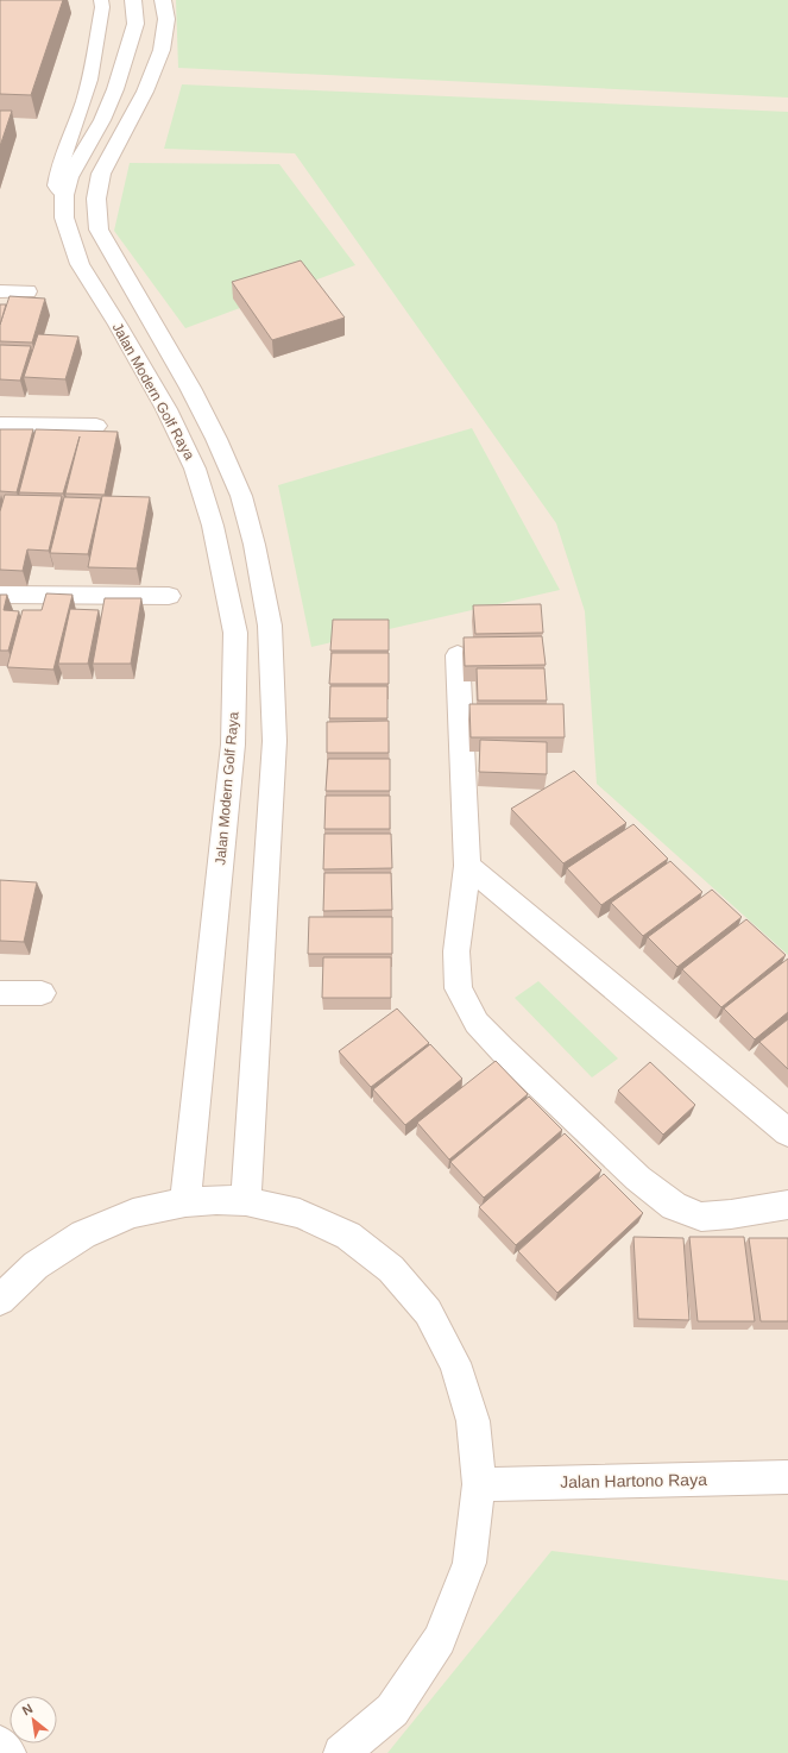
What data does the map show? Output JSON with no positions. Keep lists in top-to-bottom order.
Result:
{
  "streets": {
    "street": ["Jalan Modern Golf Raya", "Jalan Hartono Raya"]
  },
  "north": "top left"
}
